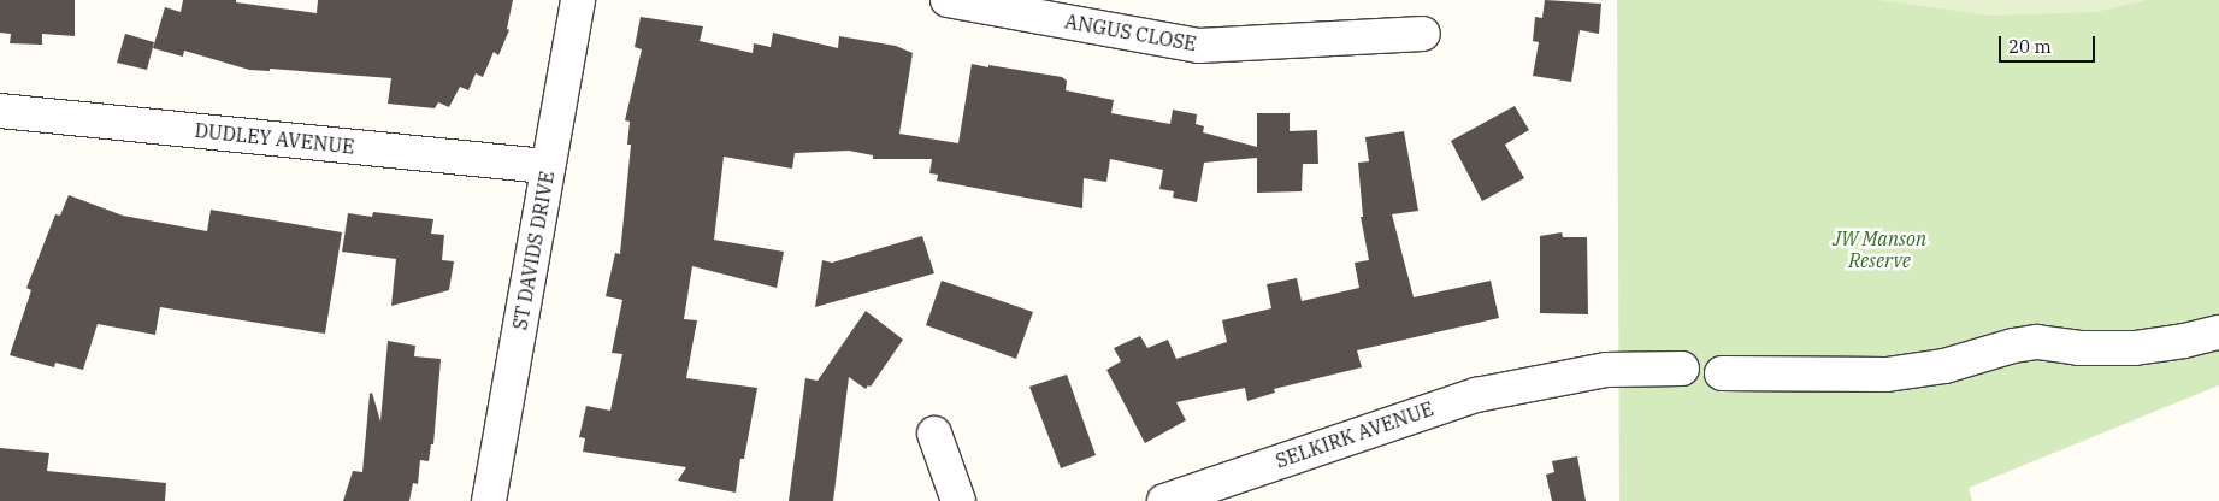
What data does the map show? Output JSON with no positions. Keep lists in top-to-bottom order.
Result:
{
  "streets": {
    "street": [
      "ANGUS CLOSE",
      "DUDLEY AVENUE",
      "ST DAVIDS DRIVE",
      "SELKIRK AVENUE"
    ]
  },
  "crossings": [
    ["DUDLEY AVENUE", "ST DAVIDS DRIVE"]
  ],
  "parks": ["JW Manson Reserve"],
  "scale_bar": "20 m"
}
